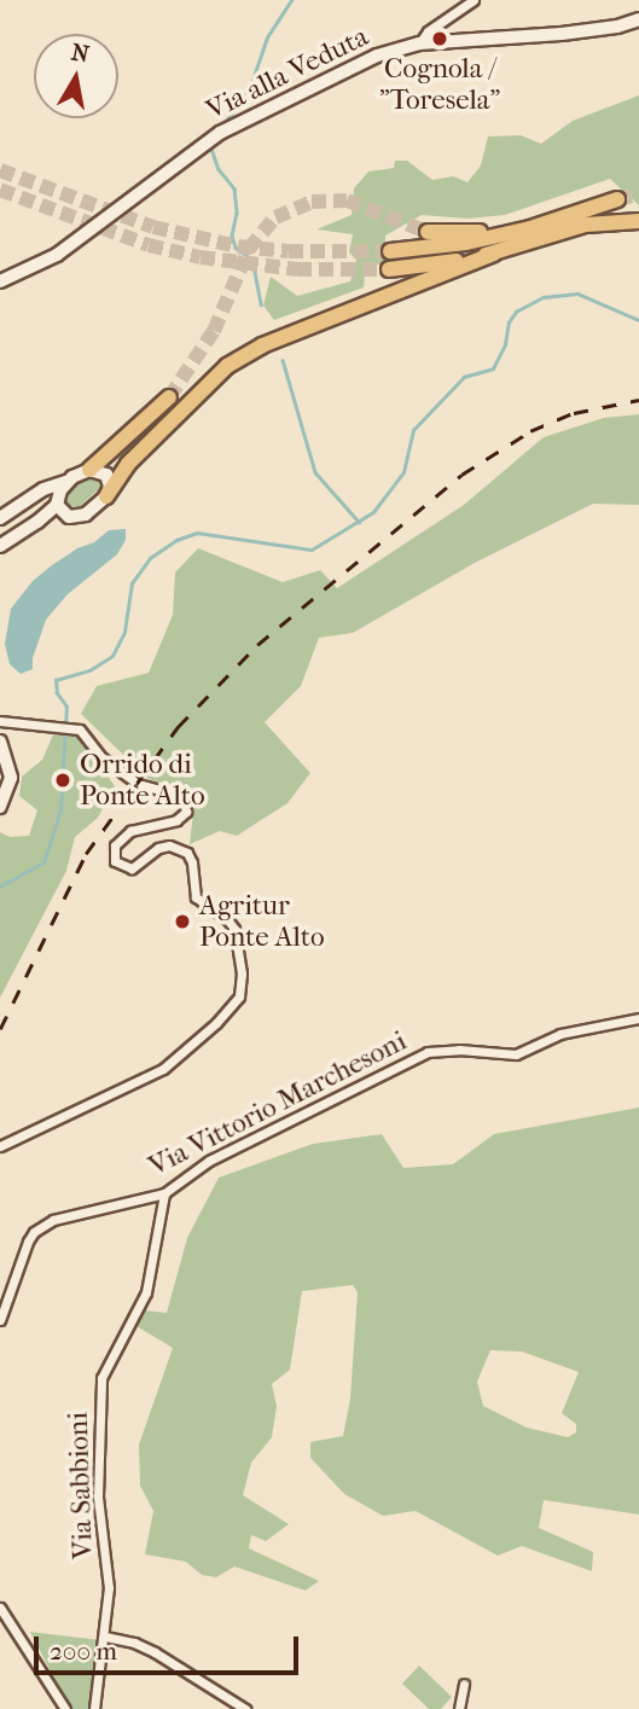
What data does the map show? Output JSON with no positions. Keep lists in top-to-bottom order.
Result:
{
  "streets": {
    "street": ["Via alla Veduta", "Via Vittorio Marchesoni", "Via Sabbioni"]
  },
  "crossings": [
    ["Via Vittorio Marchesoni", "Via Sabbioni"]
  ],
  "places": ["Cognola / \"Toresela\"", "Orrido di Ponte Alto", "Agritur Ponte Alto"],
  "scale_bar": "200 m",
  "north": "top"
}
